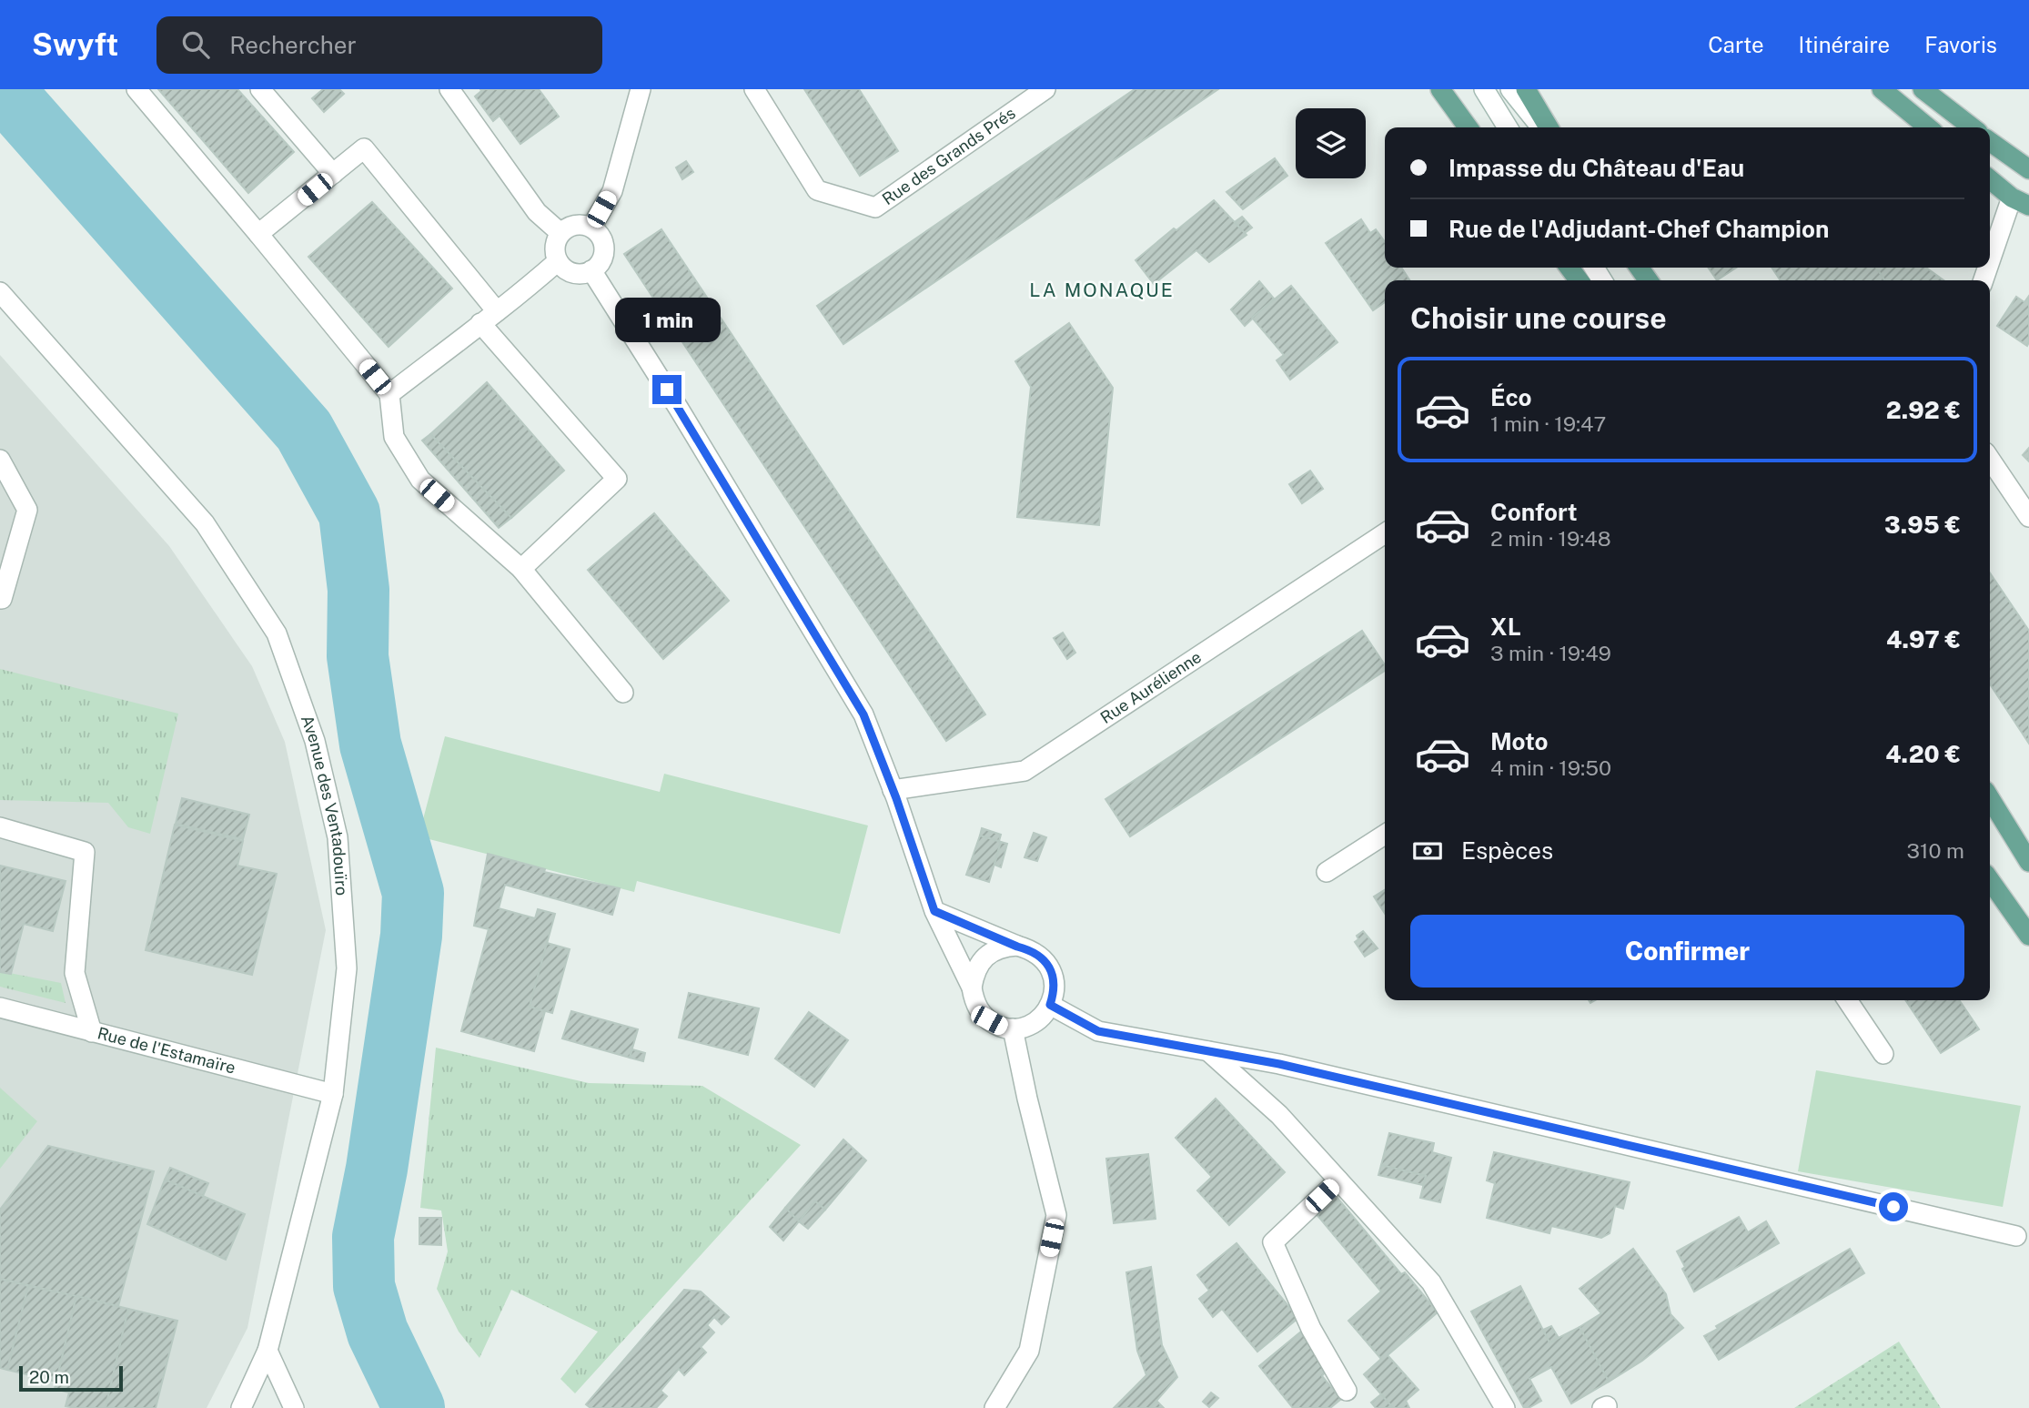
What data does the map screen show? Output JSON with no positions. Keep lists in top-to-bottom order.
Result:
{
  "streets": {
    "street": [
      "Rue des Grands Prés",
      "Rue Aurélienne",
      "Avenue des Ventadouïro",
      "Rue de l'Estamaïre"
    ]
  },
  "crossings": [
    ["Avenue des Ventadouïro", "Rue de l'Estamaïre"]
  ],
  "districts": ["LA MONAQUE"],
  "scale_bar": "20 m",
  "page": {
    "header": "Swyft",
    "search": "Rechercher",
    "nav": ["Carte", "Itinéraire", "Favoris"],
    "banner": ["Impasse du Château d'Eau", "Rue de l'Adjudant-Chef Champion"],
    "heading": "Choisir une course",
    "bubble": "1 min",
    "list": [
      {
        "name": "Éco",
        "note": "1 min · 19:47",
        "value": "2.92 €"
      },
      {
        "name": "Confort",
        "note": "2 min · 19:48",
        "value": "3.95 €"
      },
      {
        "name": "XL",
        "note": "3 min · 19:49",
        "value": "4.97 €"
      },
      {
        "name": "Moto",
        "note": "4 min · 19:50",
        "value": "4.20 €"
      }
    ],
    "pay": ["Espèces", "310 m"],
    "buttons": "Confirmer",
    "scale": "20 m"
  }
}
